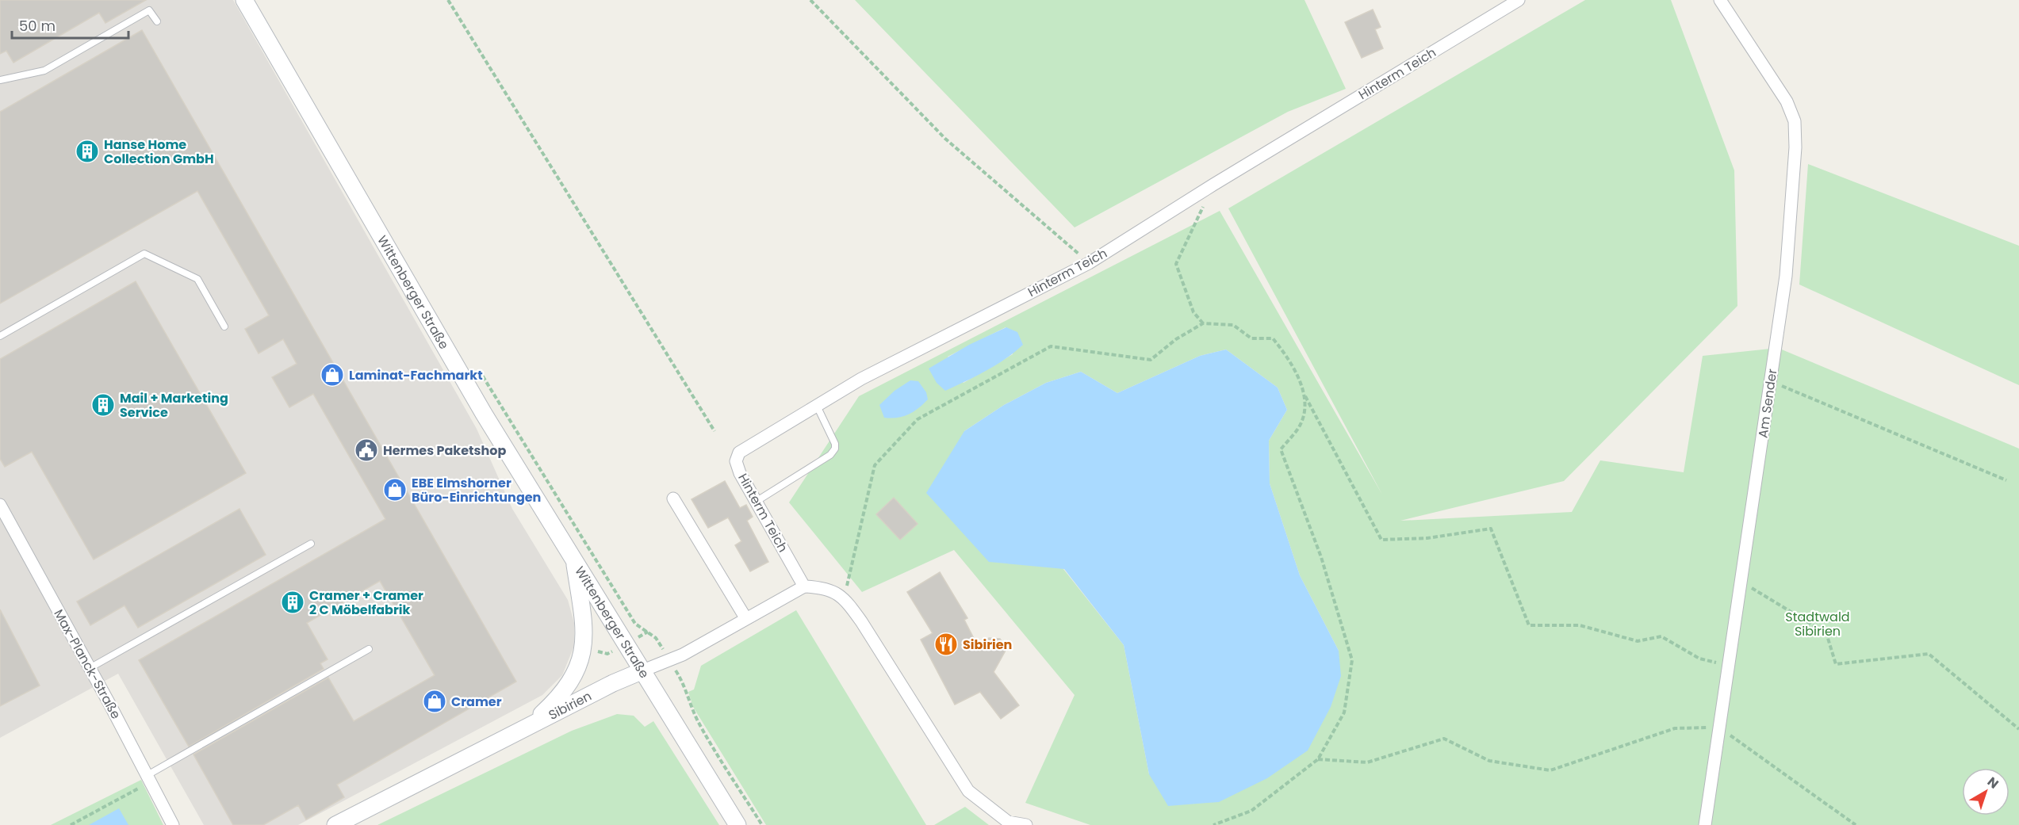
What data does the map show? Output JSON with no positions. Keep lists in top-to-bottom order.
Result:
{
  "streets": {
    "main road": ["Wittenberger Straße", "Sibirien"],
    "street": ["Hinterm Teich", "Am Sender", "Max-Planck-Straße"]
  },
  "crossings": [
    ["Hinterm Teich", "Sibirien"],
    ["Wittenberger Straße", "Sibirien"]
  ],
  "parks": ["Stadtwald Sibirien"],
  "places": {
    "building": ["Hanse Home Collection GmbH", "Mail + Marketing Service", "Cramer + Cramer 2 C Möbelfabrik"],
    "shop": ["Laminat-Fachmarkt", "EBE Elmshorner Büro-Einrichtungen", "Cramer"],
    "public building": ["Hermes Paketshop"],
    "restaurant": ["Sibirien"]
  },
  "scale_bar": "50 m",
  "north": "top right"
}
